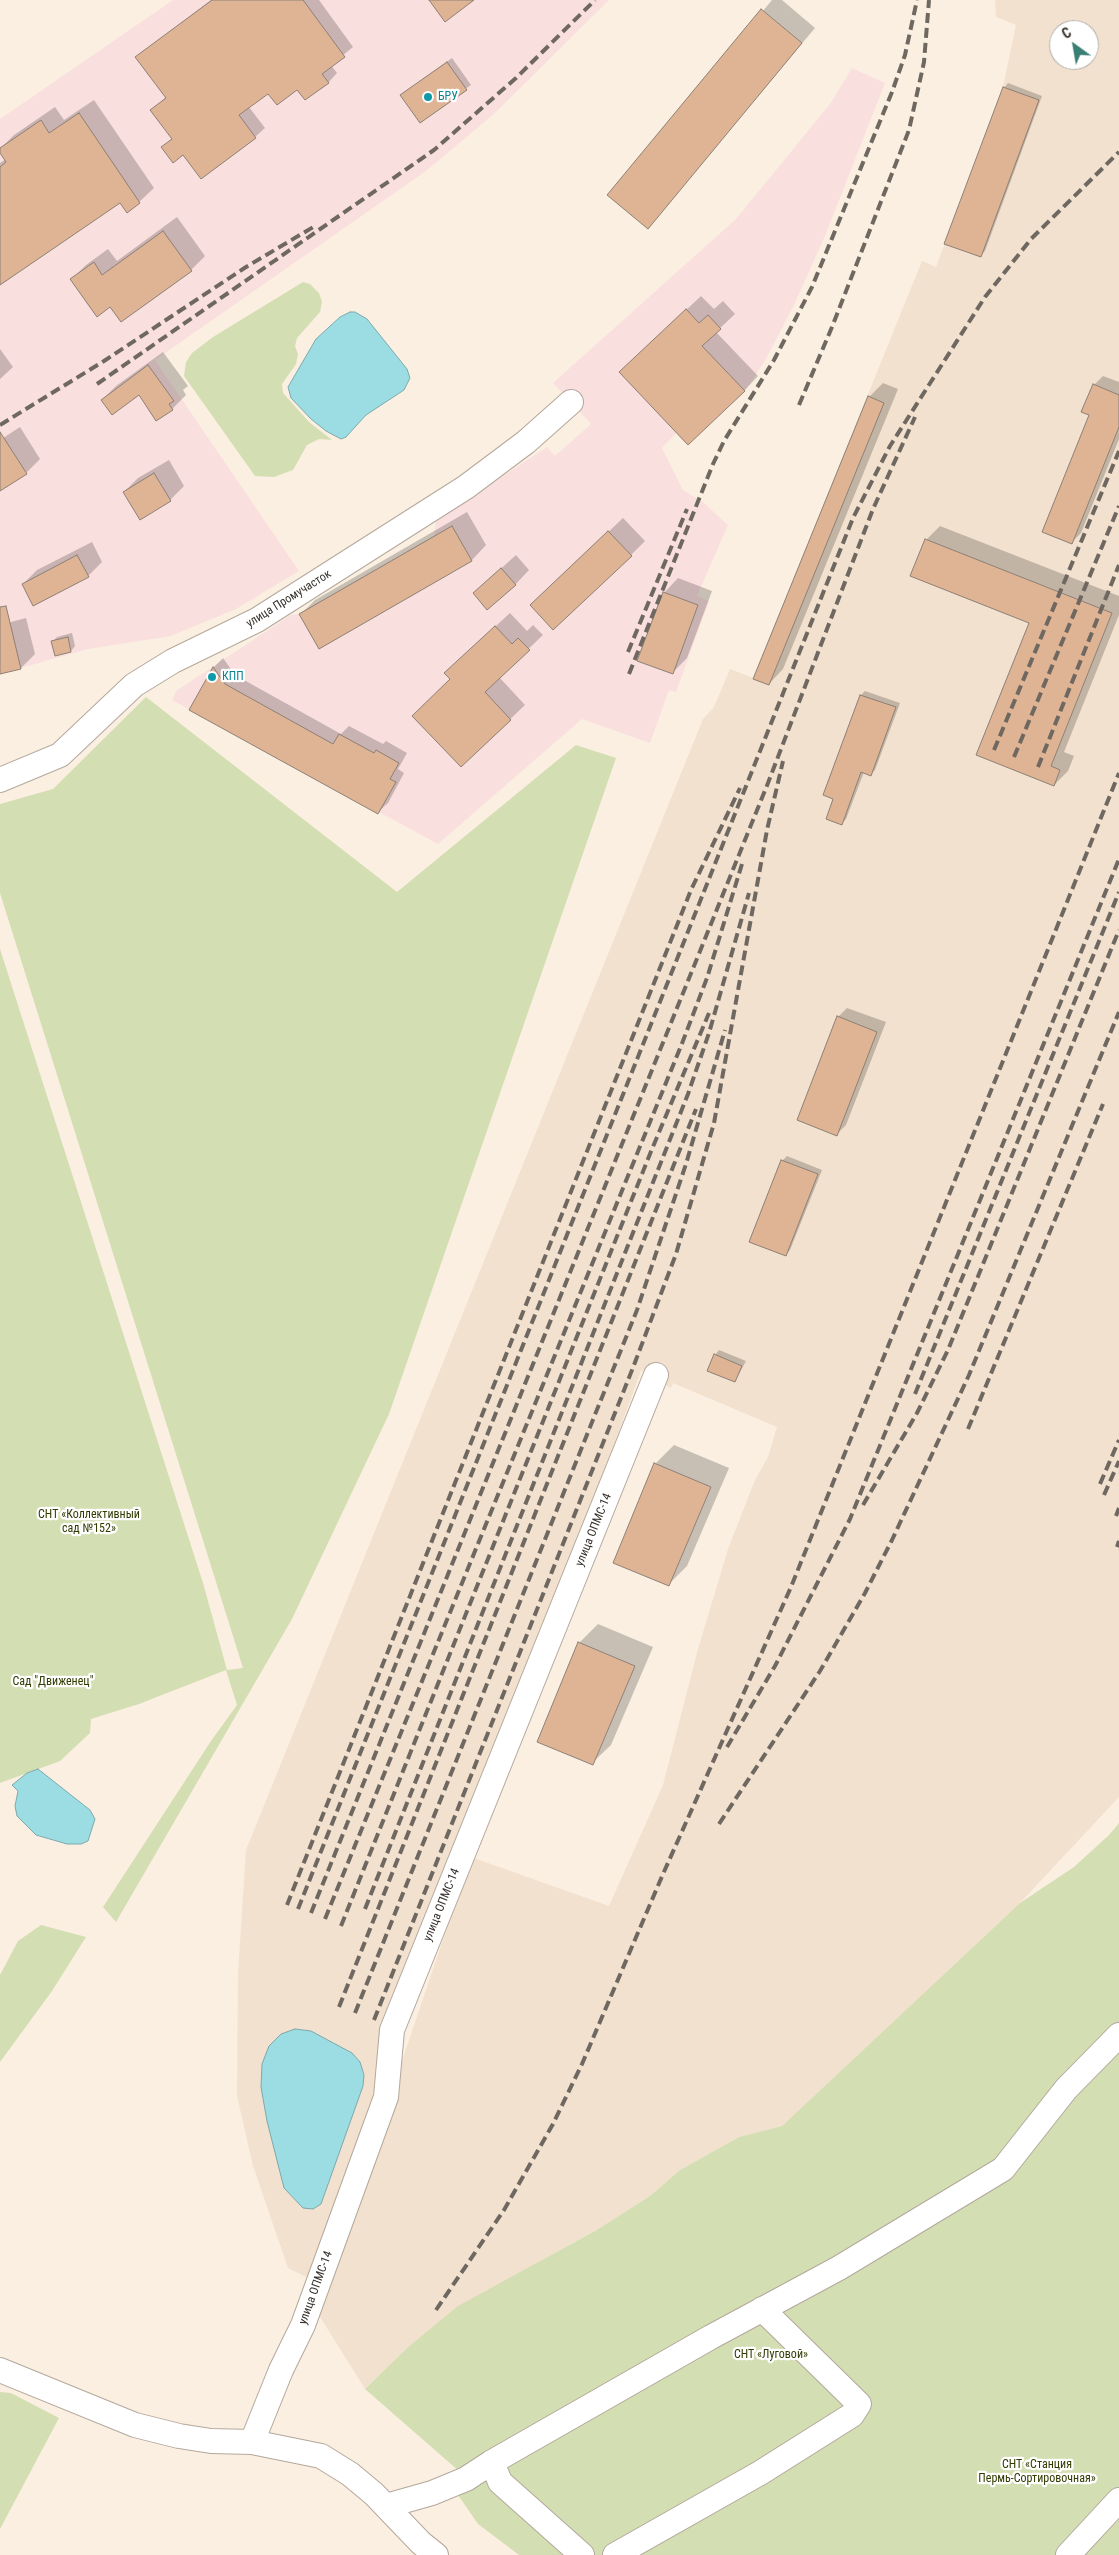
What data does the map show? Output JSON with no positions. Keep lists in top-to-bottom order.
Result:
{
  "streets": {
    "street": ["улица Промучасток", "улица ОПМС-14"]
  },
  "parks": [
    "СНТ «Коллективный сад №152»",
    "Сад \"Движенец\"",
    "СНТ «Луговой»",
    "СНТ «Станция Пермь-Сортировочная»"
  ],
  "places": ["БРУ", "КПП"],
  "north": "top left"
}
